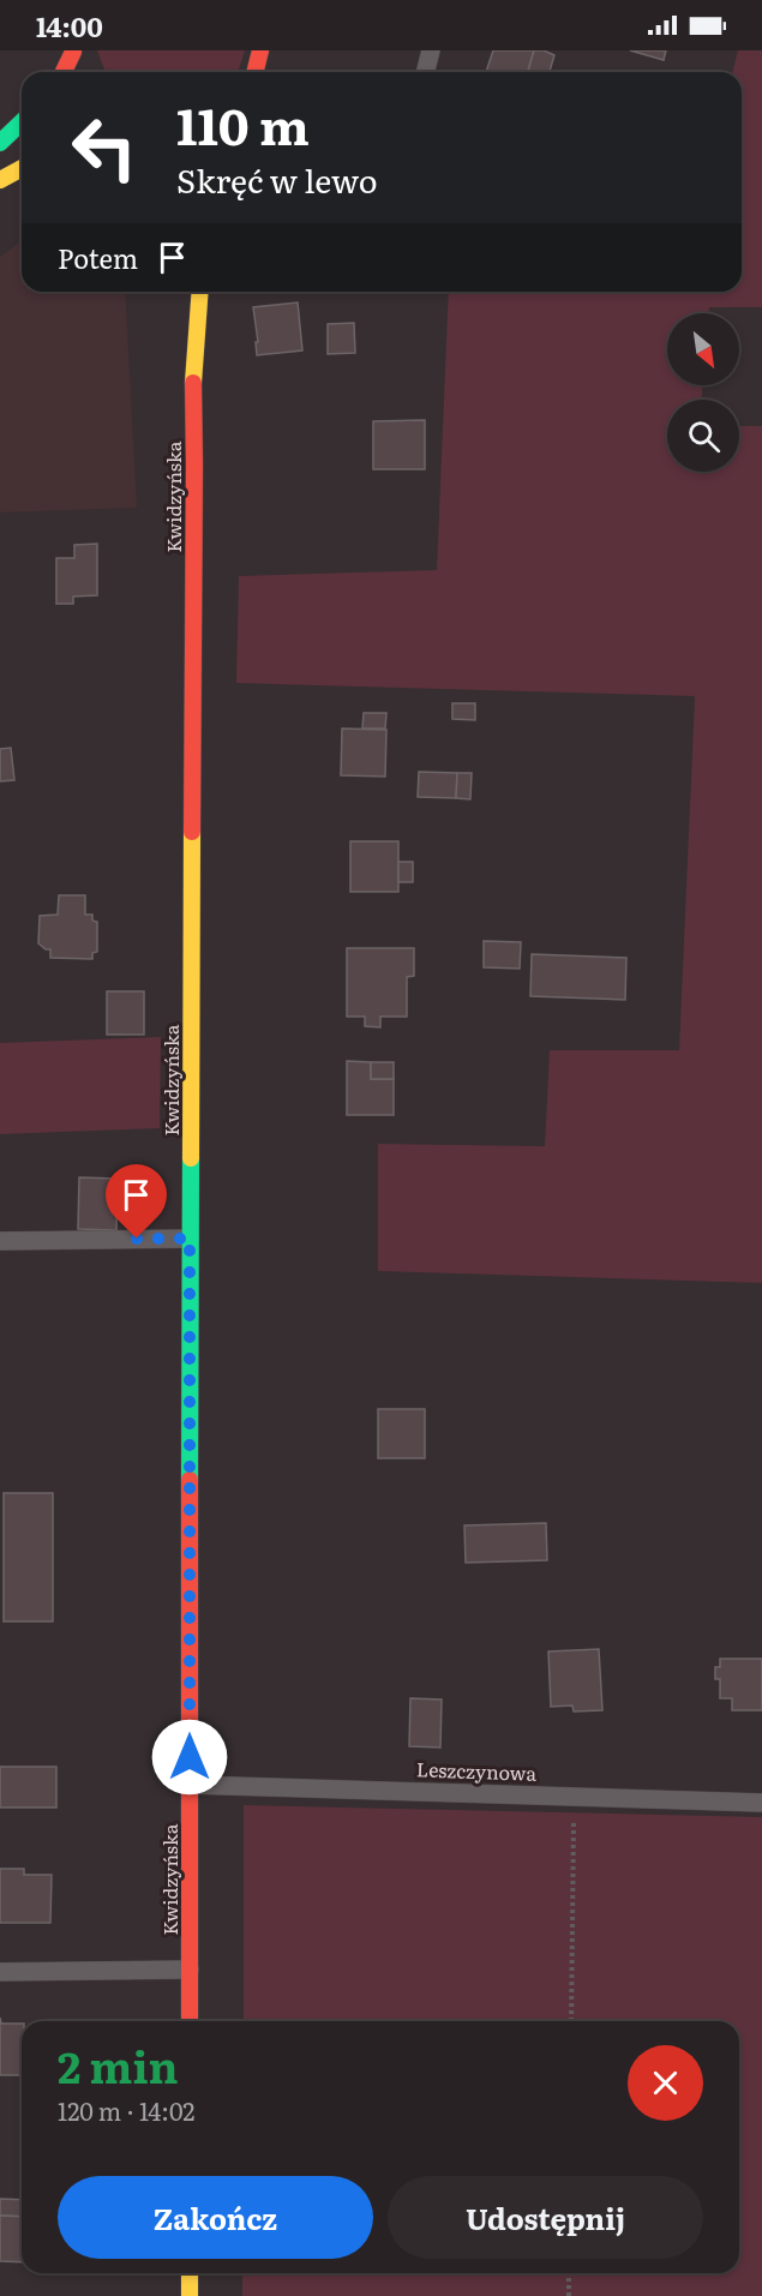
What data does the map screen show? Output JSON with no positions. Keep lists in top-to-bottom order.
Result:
{
  "streets": {
    "main road": ["Kwidzyńska"],
    "lane": ["Leszczynowa"]
  },
  "crossings": [
    ["Kwidzyńska", "Leszczynowa"]
  ],
  "north": "bottom right",
  "page": {
    "status": "14:00",
    "turn": ["110 m", "Skręć w lewo"],
    "then": "Potem",
    "heading": ["2 min", "120 m · 14:02"],
    "buttons": ["Zakończ", "Udostępnij"]
  }
}
